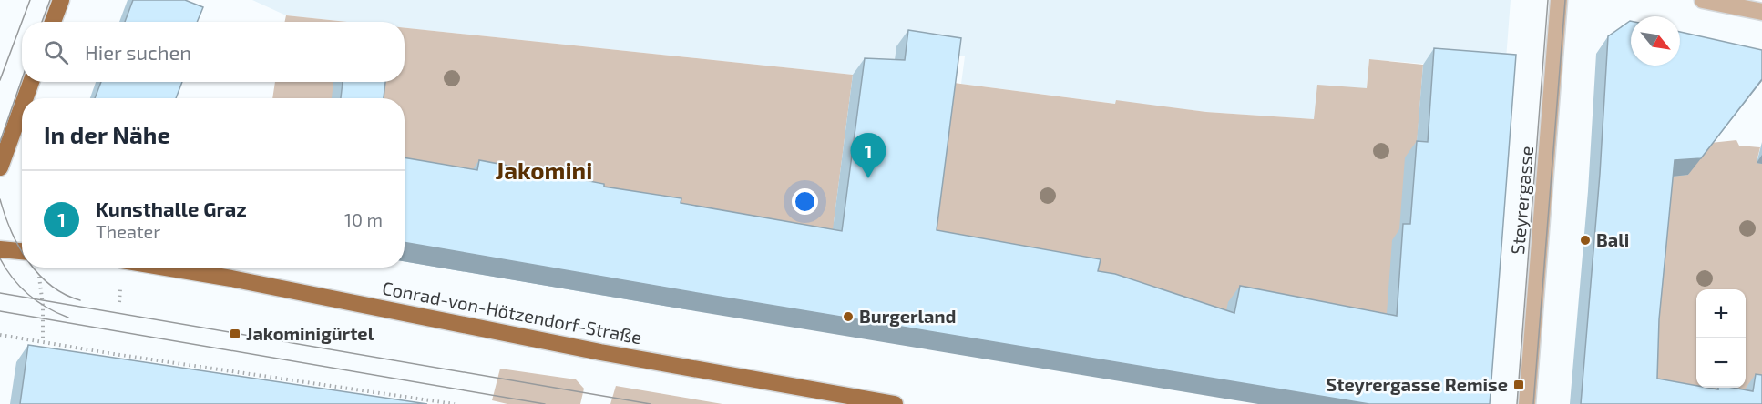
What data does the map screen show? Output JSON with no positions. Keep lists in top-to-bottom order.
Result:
{
  "streets": {
    "main road": ["Conrad-von-Hötzendorf-Straße"],
    "street": ["Steyrergasse"]
  },
  "districts": ["Jakomini"],
  "places": {
    "other": ["Bali", "Burgerland"],
    "transit": ["Jakominigürtel", "Steyrergasse Remise"]
  },
  "north": "bottom right",
  "page": {
    "search": "Hier suchen",
    "heading": "In der Nähe",
    "pins": "1",
    "list": [
      {
        "mark": "1",
        "name": "Kunsthalle Graz",
        "note": "Theater",
        "value": "10 m"
      }
    ],
    "map_buttons": ["+", "−"]
  }
}
